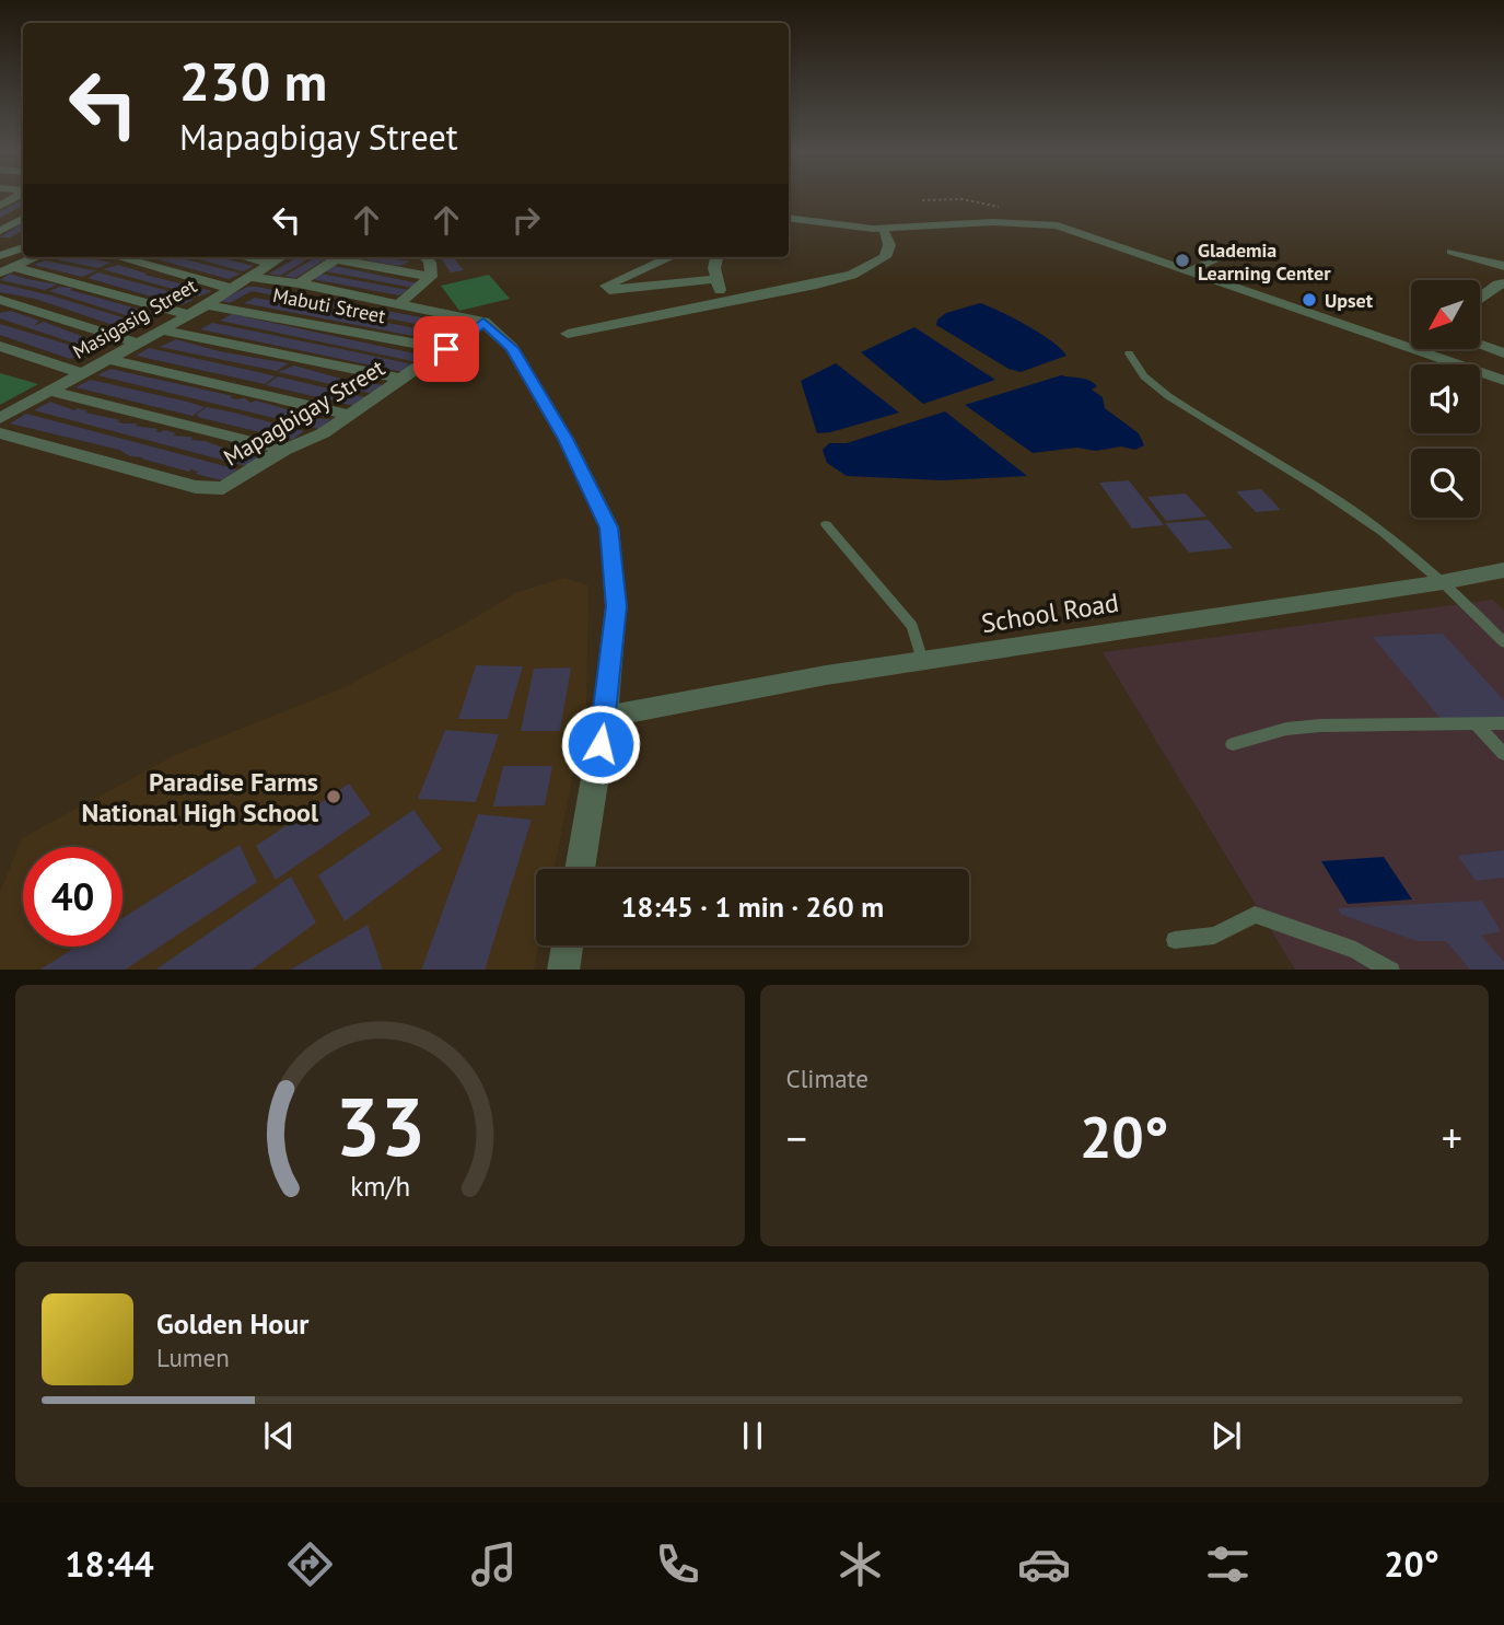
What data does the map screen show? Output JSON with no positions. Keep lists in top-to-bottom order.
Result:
{
  "streets": {
    "street": [
      "Mabuti Street",
      "Masigasig Street",
      "Mapagbigay Street",
      "School Road"
    ]
  },
  "crossings": [
    ["Mabuti Street", "Masigasig Street"],
    ["Mabuti Street", "Mapagbigay Street"]
  ],
  "places": ["Glademia Learning Center", "Upset", "Paradise Farms National High School"],
  "north": "bottom left",
  "page": {
    "turn": ["230 m", "Mapagbigay Street"],
    "limit": "40",
    "trip": "18:45 · 1 min · 260 m",
    "tile": "Climate",
    "heat": ["−", "20°", "+"],
    "song": ["Golden Hour", "Lumen"],
    "tabs": ["18:44", "20°"],
    "gauge": ["33", "km/h"]
  }
}
